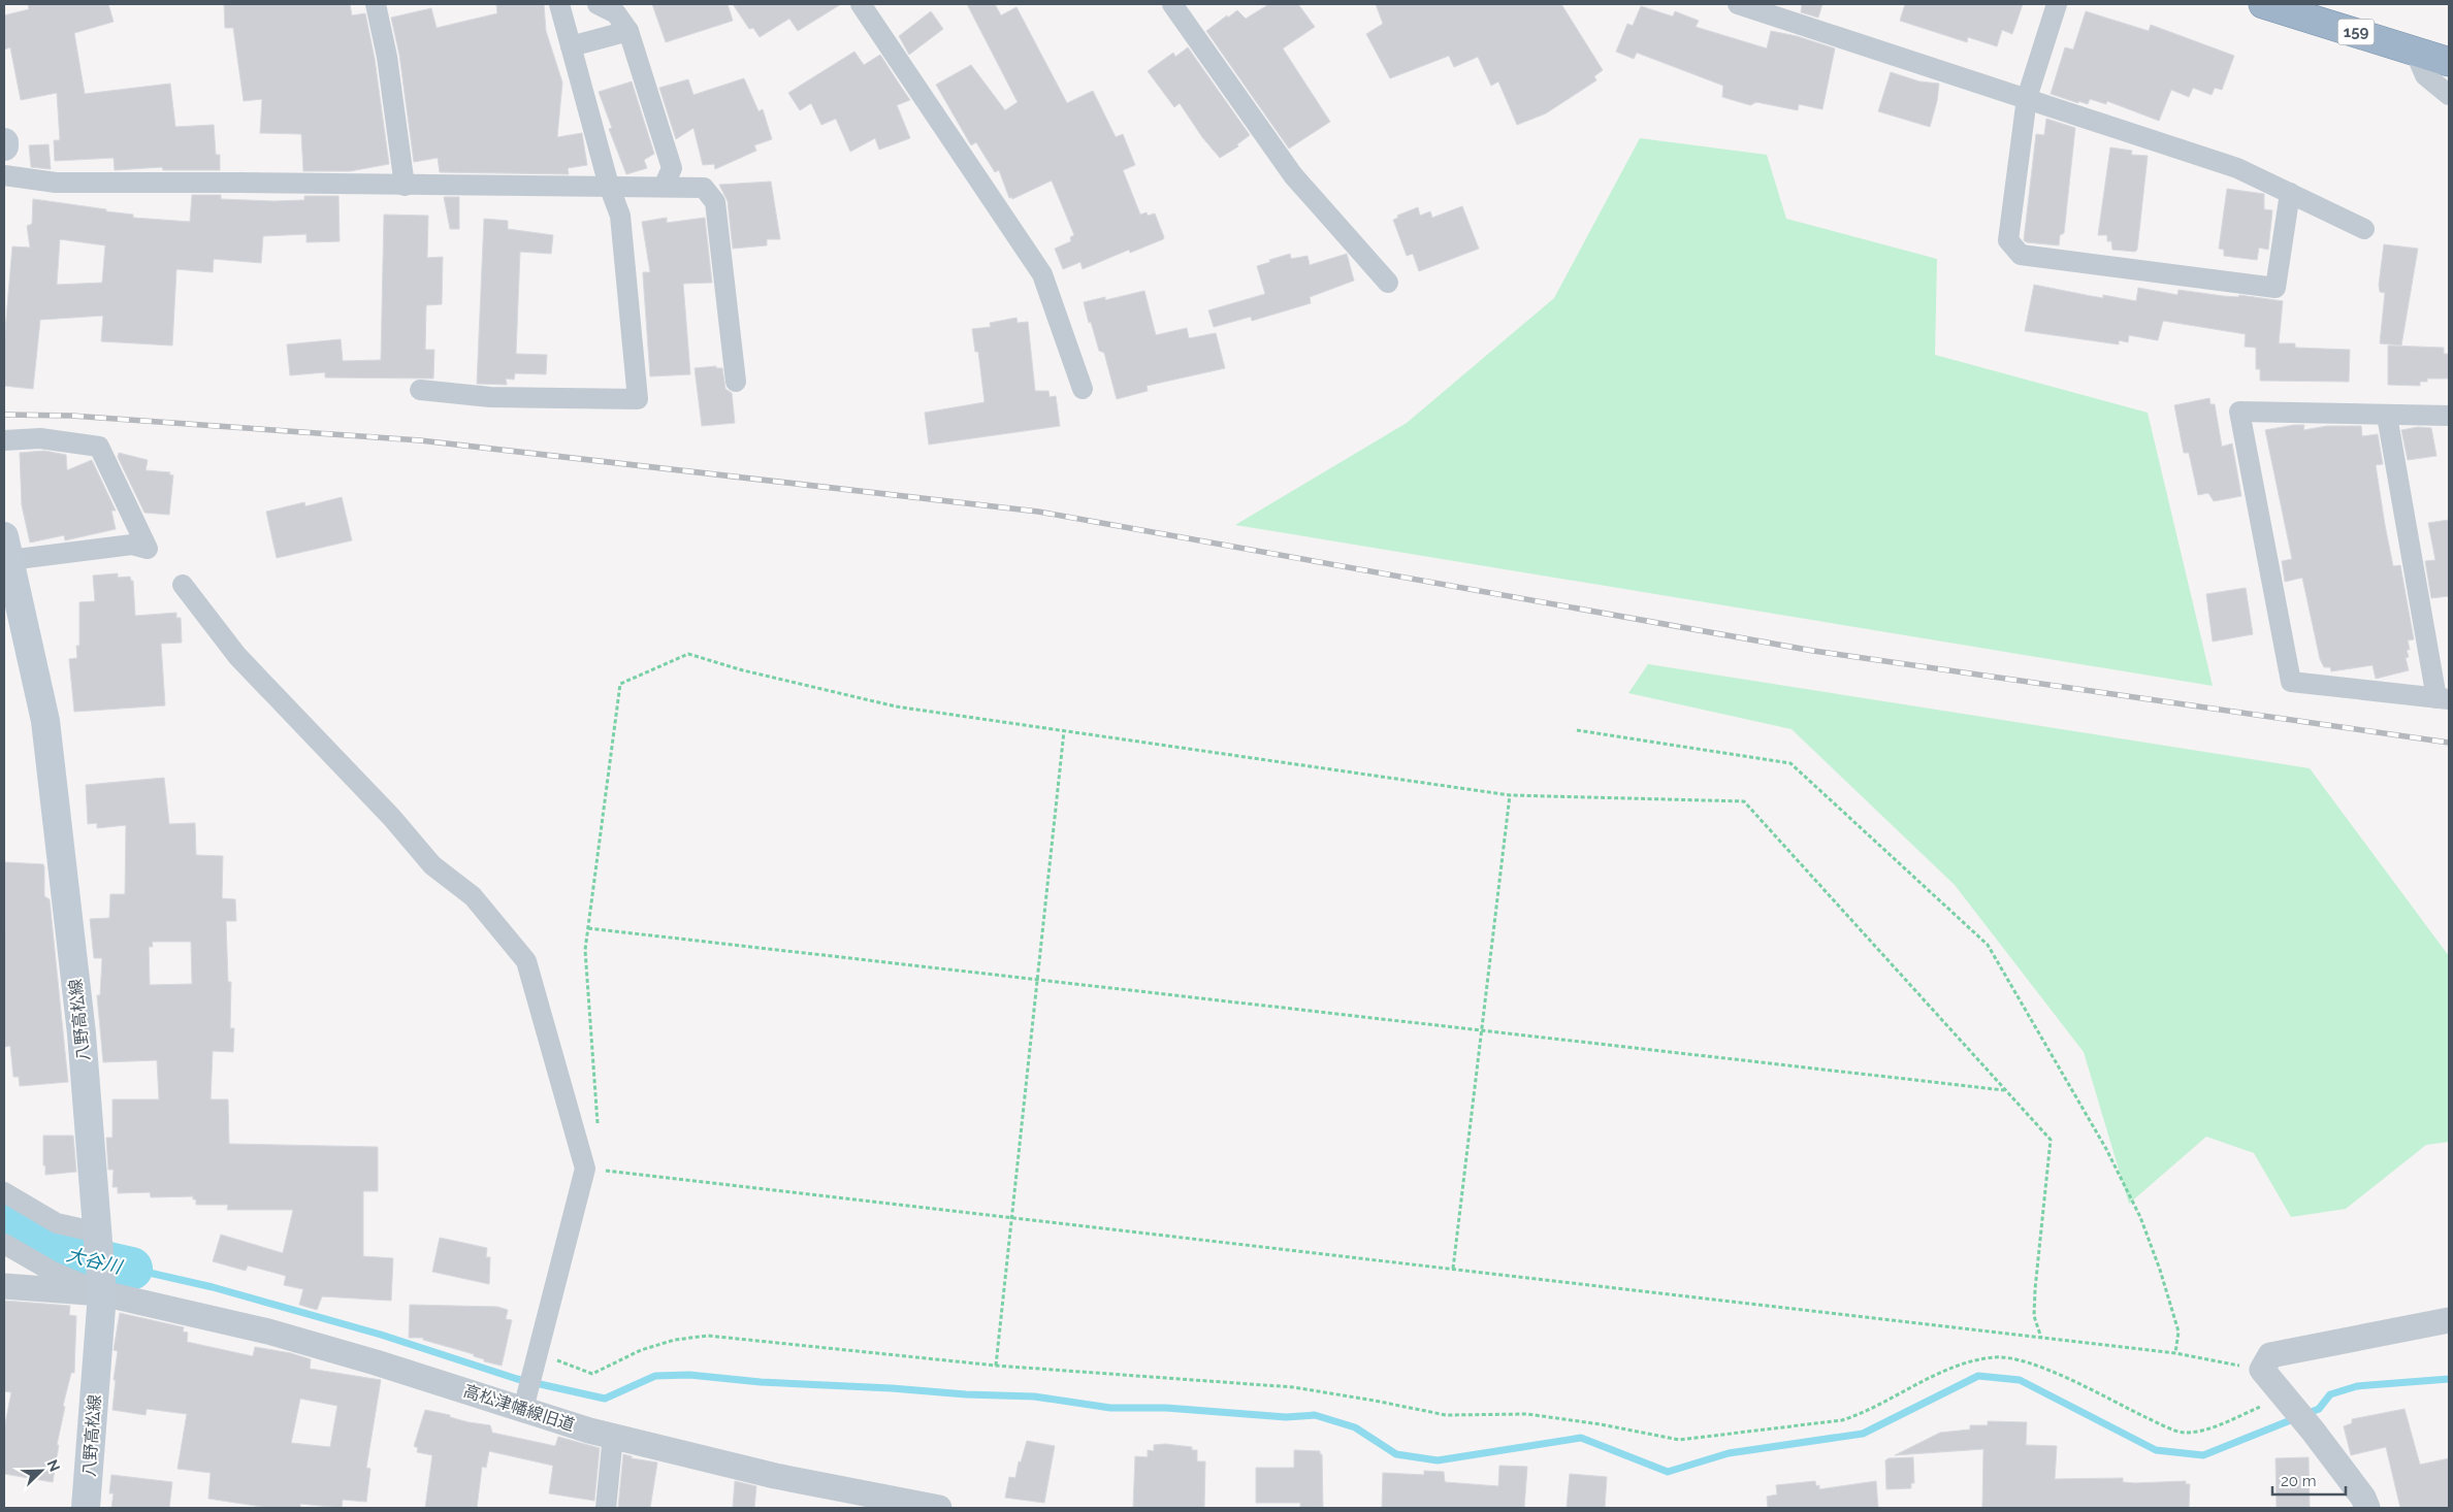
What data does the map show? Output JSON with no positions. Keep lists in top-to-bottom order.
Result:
{
  "streets": {
    "highway": ["159"],
    "main road": ["八野高松線"],
    "street": ["高松津幡線旧道"]
  },
  "crossings": [
    ["八野高松線", "高松津幡線旧道"]
  ],
  "water": ["大谷川"],
  "scale_bar": "20 m",
  "north": "top right"
}
